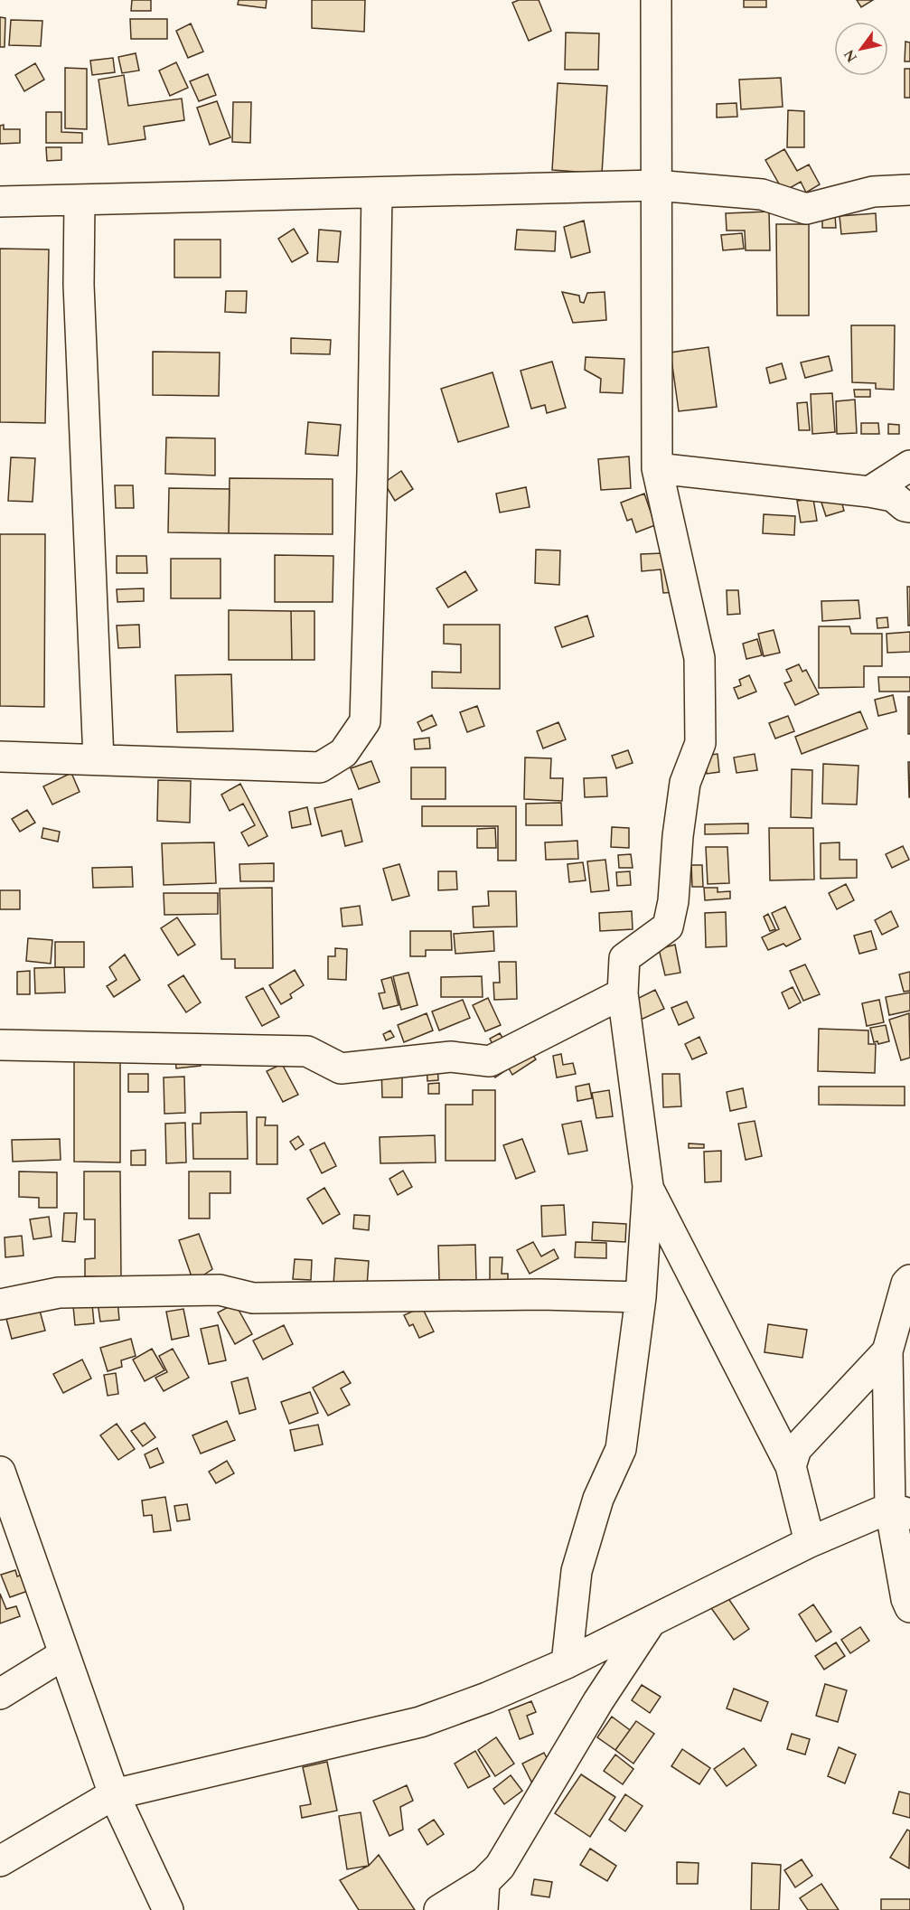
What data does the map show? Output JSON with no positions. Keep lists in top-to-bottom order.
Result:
{
  "north": "bottom left"
}
